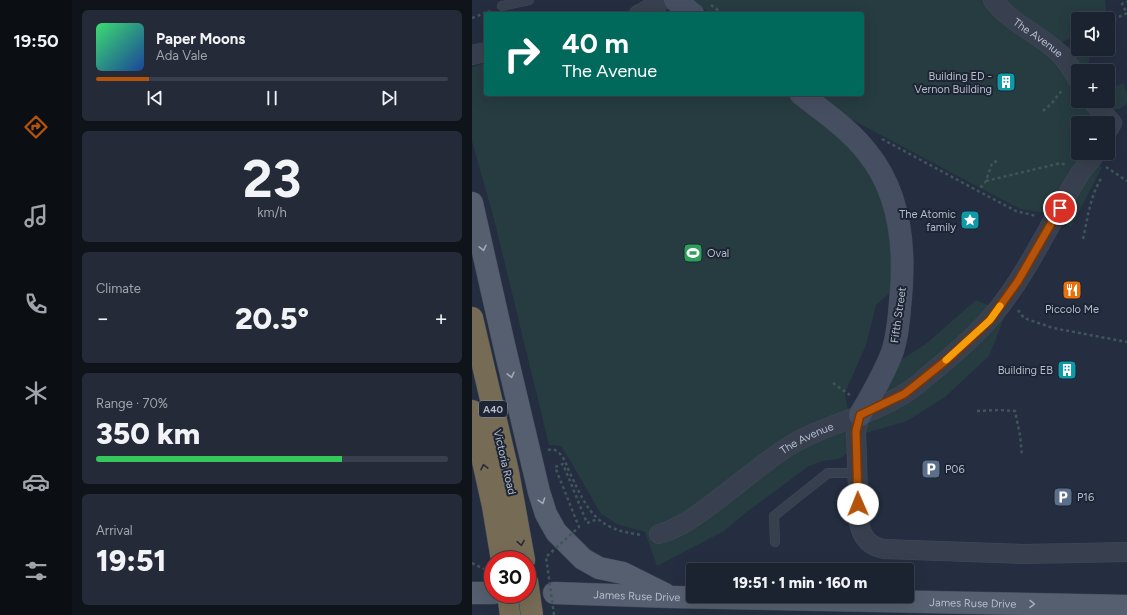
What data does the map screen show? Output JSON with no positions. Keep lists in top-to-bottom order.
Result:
{
  "streets": {
    "highway": ["A40", "Victoria Road"],
    "main road": ["James Ruse Drive"],
    "street": ["The Avenue", "Fifth Street"]
  },
  "crossings": [
    ["The Avenue", "Fifth Street"]
  ],
  "one_way": ["James Ruse Drive"],
  "places": {
    "building": ["Building ED - Vernon Building", "Building EB"],
    "place": ["The Atomic family"],
    "sports": ["Oval"],
    "restaurant": ["Piccolo Me"],
    "parking": ["P06", "P16"]
  },
  "page": {
    "tabs": "19:50",
    "map_buttons": ["+", "−"],
    "turn": ["40 m", "The Avenue"],
    "song": ["Paper Moons", "Ada Vale"],
    "tile": [
      ["23", "km/h"],
      "Climate",
      ["Range · 70%", "350 km"],
      ["Arrival", "19:51"]
    ],
    "heat": ["−", "20.5°", "+"],
    "limit": "30",
    "trip": "19:51 · 1 min · 160 m"
  }
}
